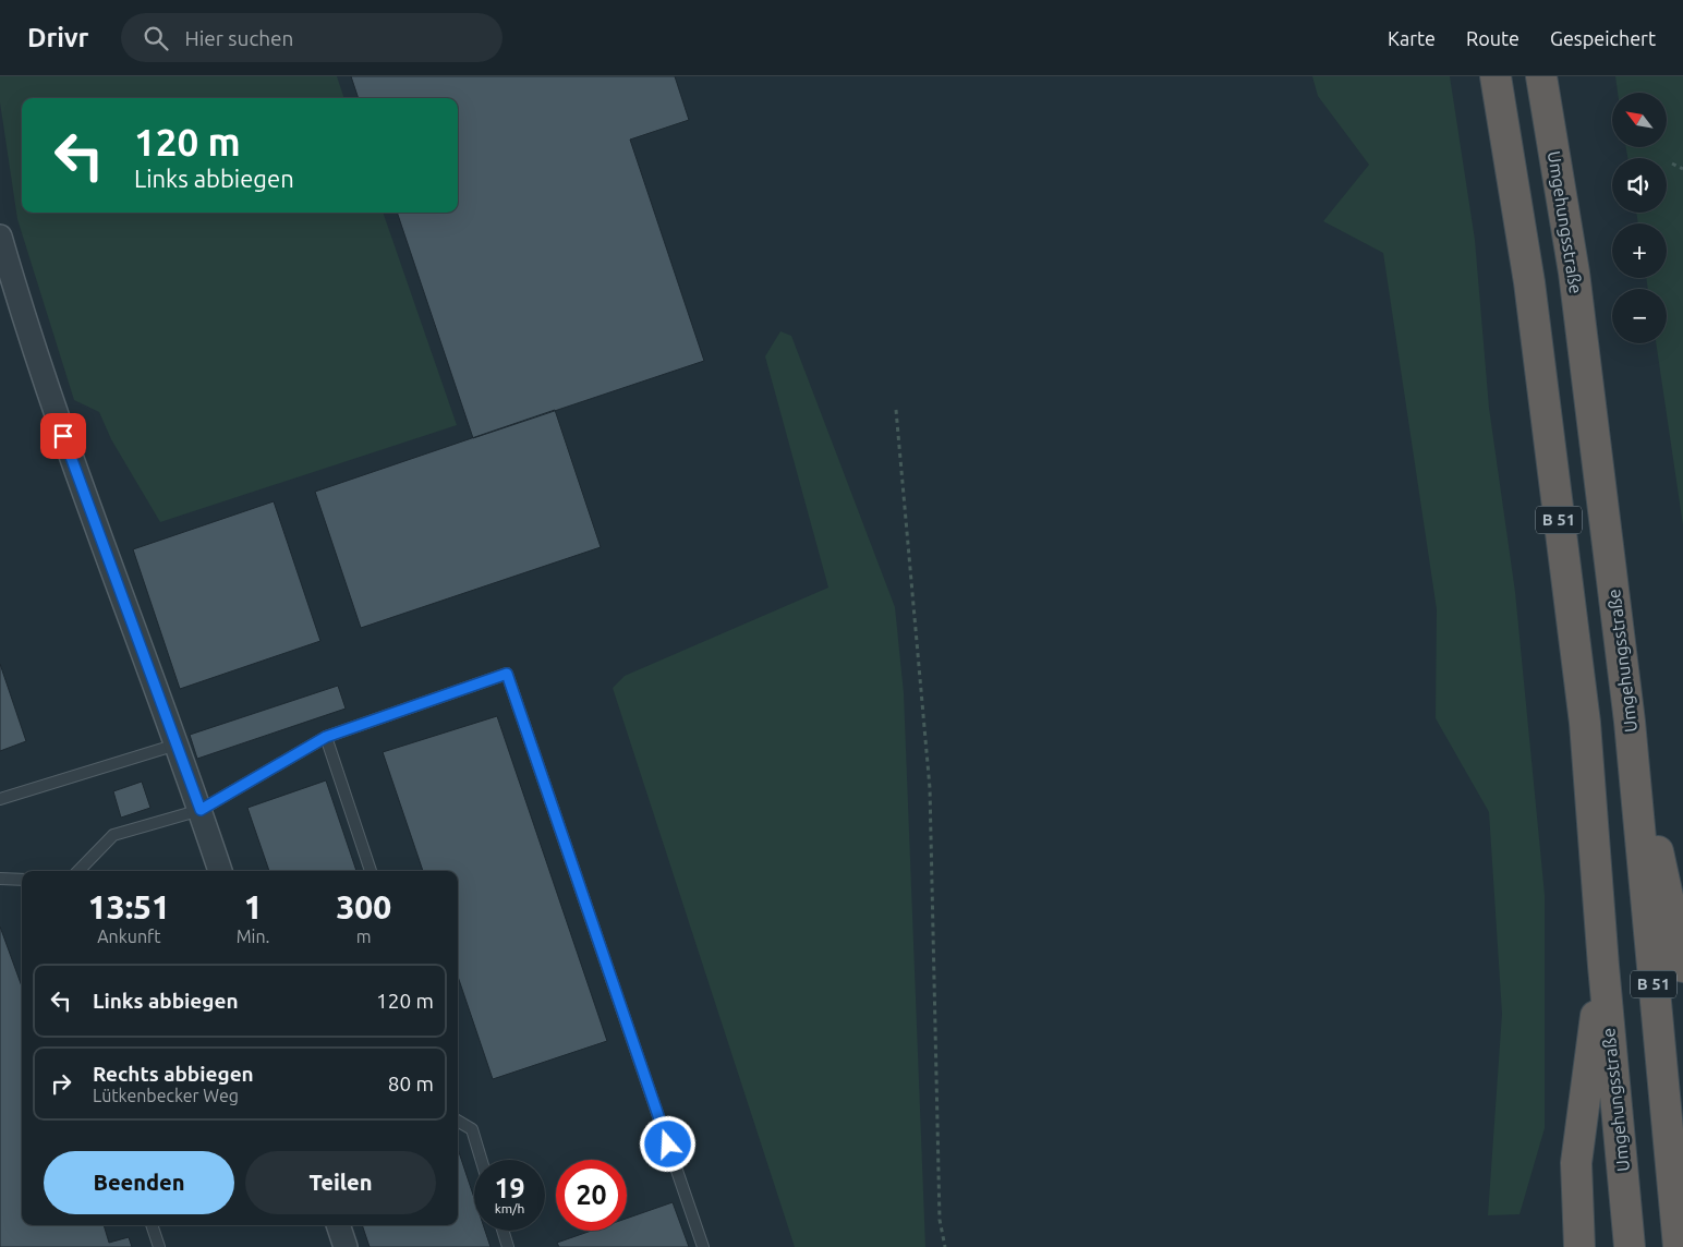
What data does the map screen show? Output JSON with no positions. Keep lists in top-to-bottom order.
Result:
{
  "streets": {
    "highway": ["Umgehungsstraße", "B 51"]
  },
  "crossings": [
    ["Umgehungsstraße", "B 51"]
  ],
  "north": "top left",
  "page": {
    "header": "Drivr",
    "search": "Hier suchen",
    "nav": ["Karte", "Route", "Gespeichert"],
    "map_buttons": ["+", "−"],
    "turn": ["120 m", "Links abbiegen"],
    "eta": [
      "13:51",
      "Ankunft",
      "1",
      "Min.",
      "300",
      "m"
    ],
    "list": [
      {
        "name": "Links abbiegen",
        "value": "120 m"
      },
      {
        "name": "Rechts abbiegen",
        "note": "Lütkenbecker Weg",
        "value": "80 m"
      }
    ],
    "buttons": ["Beenden", "Teilen"],
    "speed": "19 km/h",
    "limit": "20"
  }
}
